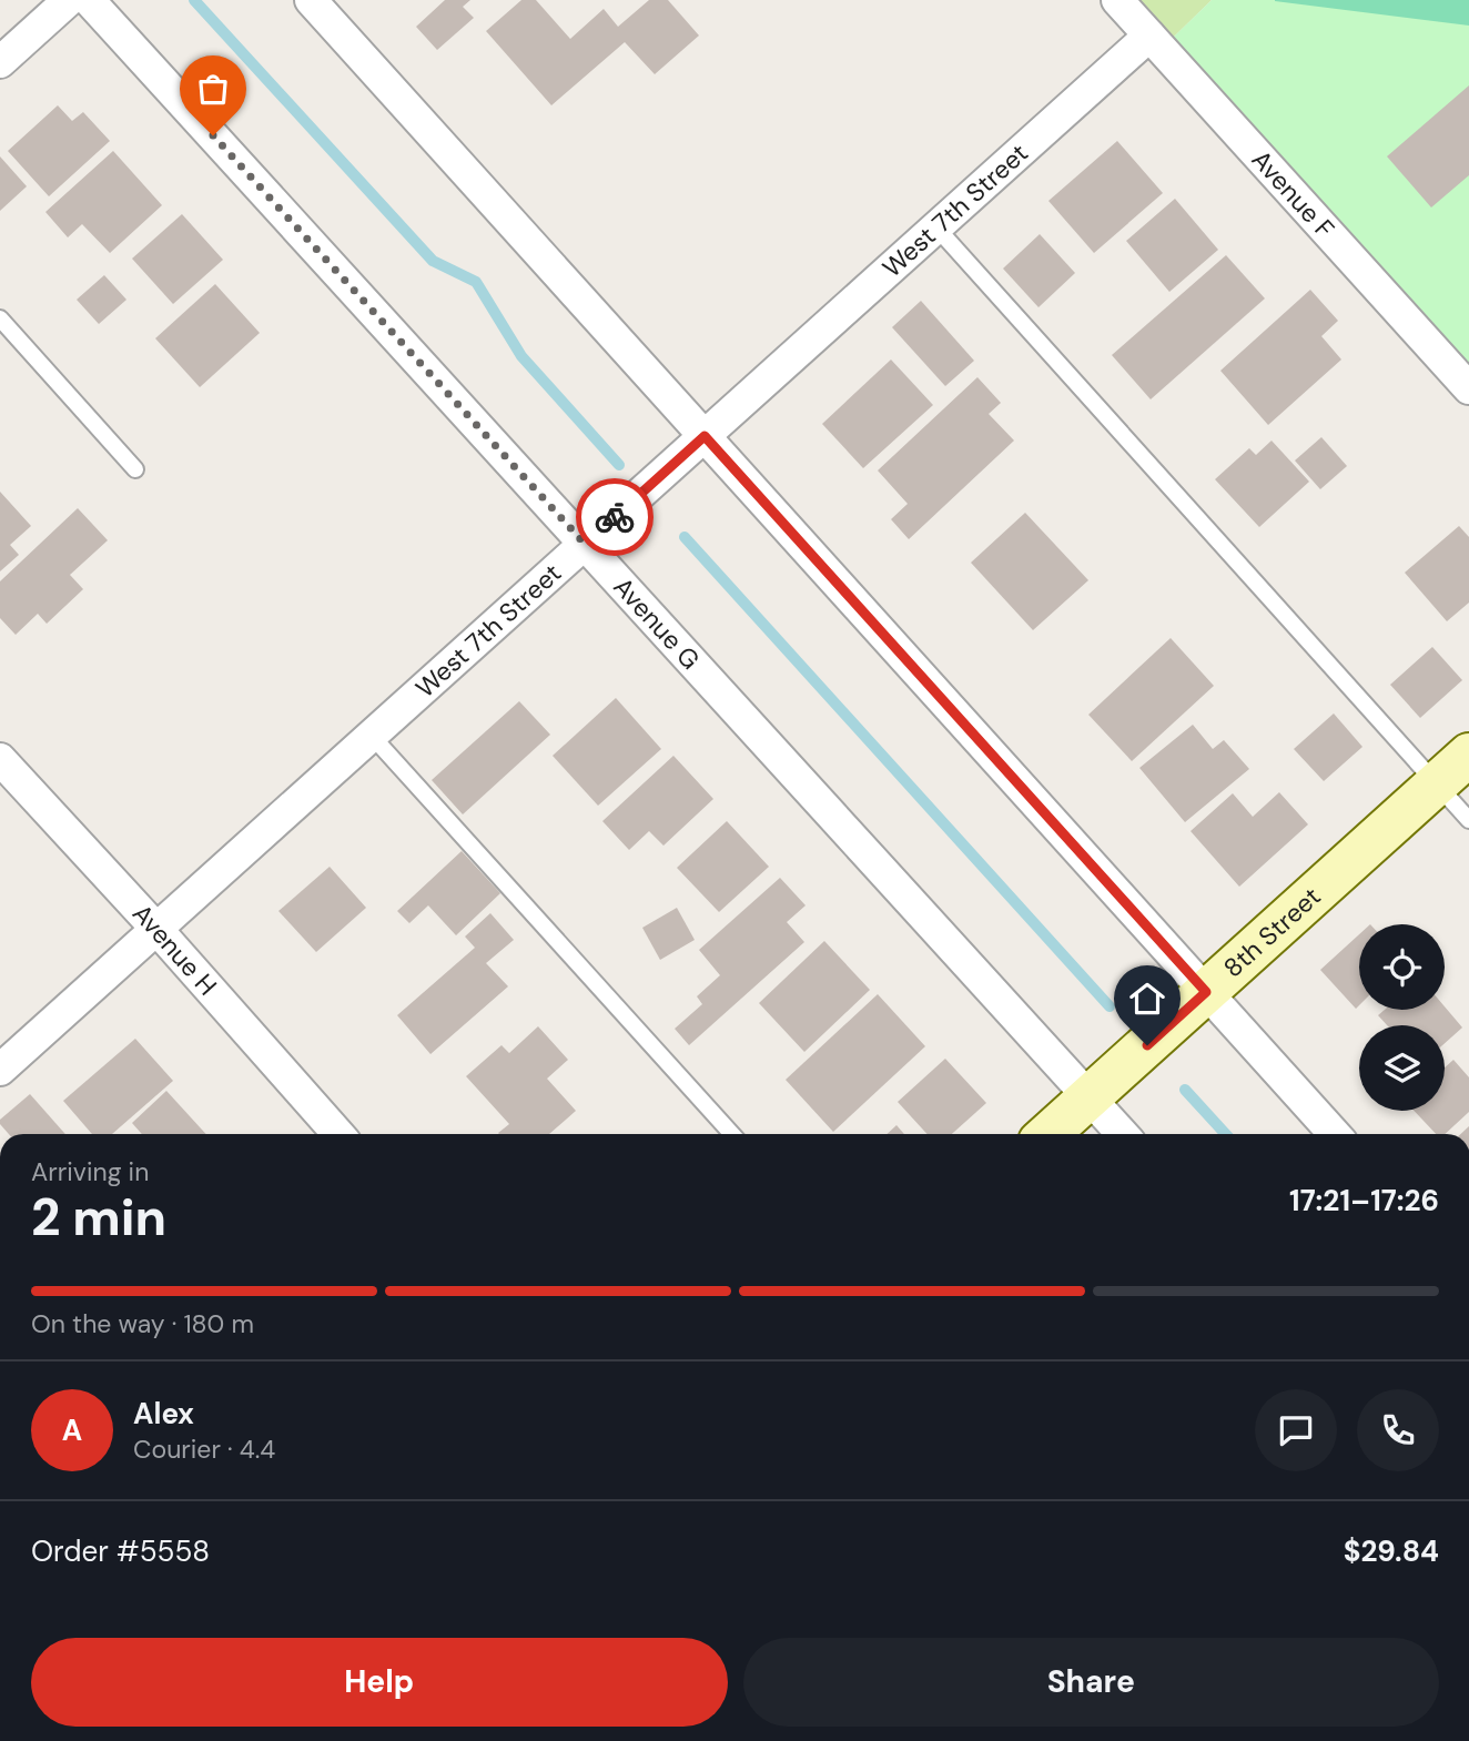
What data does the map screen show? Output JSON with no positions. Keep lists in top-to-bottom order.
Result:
{
  "streets": {
    "street": [
      "Avenue F",
      "West 7th Street",
      "Avenue G",
      "8th Street",
      "Avenue H"
    ]
  },
  "crossings": [
    ["Avenue F", "West 7th Street"],
    ["West 7th Street", "Avenue G"],
    ["West 7th Street", "Avenue H"],
    ["Avenue G", "8th Street"]
  ],
  "page": {
    "heading": ["2 min", "Arriving in", "17:21–17:26"],
    "panel": [
      "Alex",
      "Courier · 4.4",
      "Order #5558",
      "$29.84"
    ],
    "bar": "On the way · 180 m",
    "round": "A",
    "buttons": ["Help", "Share"]
  }
}
